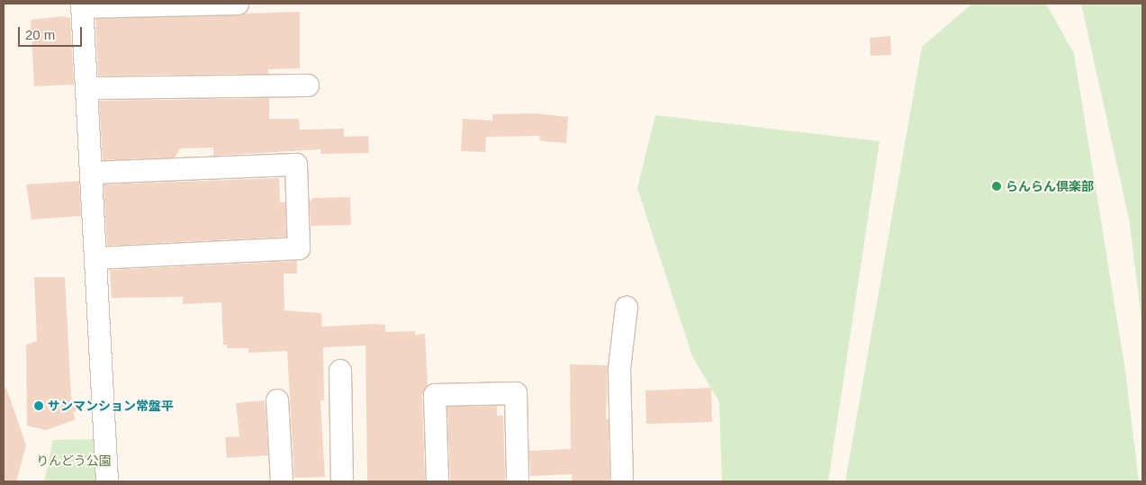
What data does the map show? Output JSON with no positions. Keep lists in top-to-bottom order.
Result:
{
  "parks": ["りんどう公園"],
  "places": ["らんらん倶楽部", "サンマンション常盤平"],
  "scale_bar": "20 m"
}
